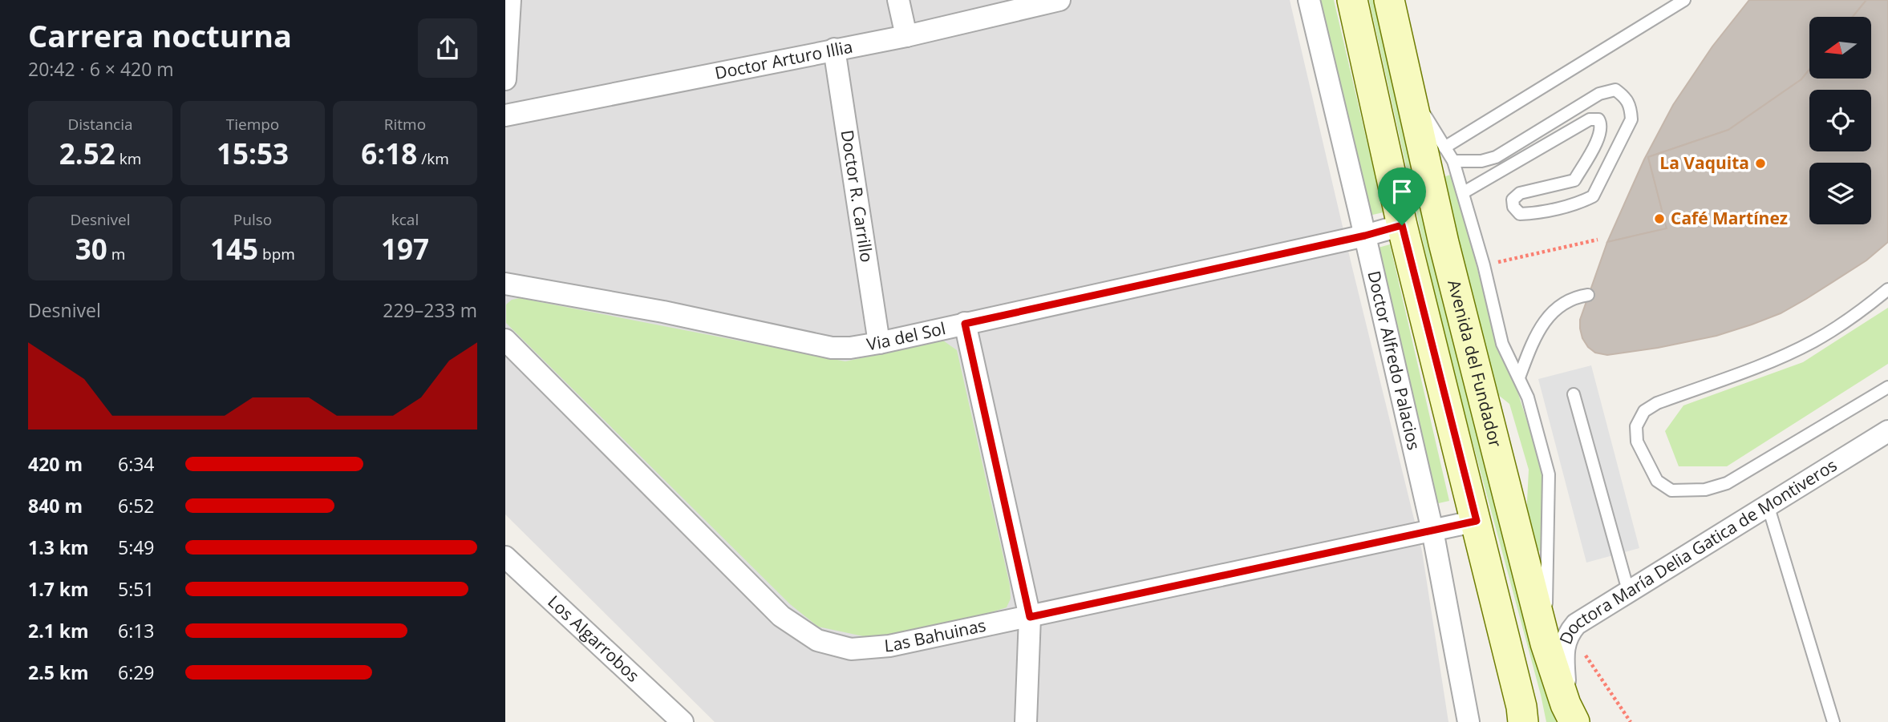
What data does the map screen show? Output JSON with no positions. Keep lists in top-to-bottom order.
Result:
{
  "streets": {
    "main road": ["Avenida del Fundador"],
    "street": [
      "Doctor Arturo Illia",
      "Doctor R. Carrillo",
      "Via del Sol",
      "Doctor Alfredo Palacios",
      "Doctora María Delia Gatica de Montiveros",
      "Las Bahuinas",
      "Los Algarrobos"
    ]
  },
  "crossings": [
    ["Doctor Arturo Illia", "Doctor R. Carrillo"],
    ["Doctor R. Carrillo", "Via del Sol"],
    ["Via del Sol", "Doctor Alfredo Palacios"],
    ["Doctor Alfredo Palacios", "Las Bahuinas"],
    ["Avenida del Fundador", "Doctora María Delia Gatica de Montiveros"]
  ],
  "places": ["La Vaquita", "Café Martínez"],
  "north": "left",
  "page": {
    "heading": ["Carrera nocturna", "20:42 · 6 × 420 m"],
    "stats": [
      ["Distancia", "2.52 km"],
      ["Tiempo", "15:53"],
      ["Ritmo", "6:18 /km"],
      ["Desnivel", "30 m"],
      ["Pulso", "145 bpm"],
      ["kcal", "197"]
    ],
    "chart": ["Desnivel", "229–233 m"],
    "list": [
      {
        "name": "420 m",
        "note": "6:34"
      },
      {
        "name": "840 m",
        "note": "6:52"
      },
      {
        "name": "1.3 km",
        "note": "5:49"
      },
      {
        "name": "1.7 km",
        "note": "5:51"
      },
      {
        "name": "2.1 km",
        "note": "6:13"
      },
      {
        "name": "2.5 km",
        "note": "6:29"
      }
    ]
  }
}
